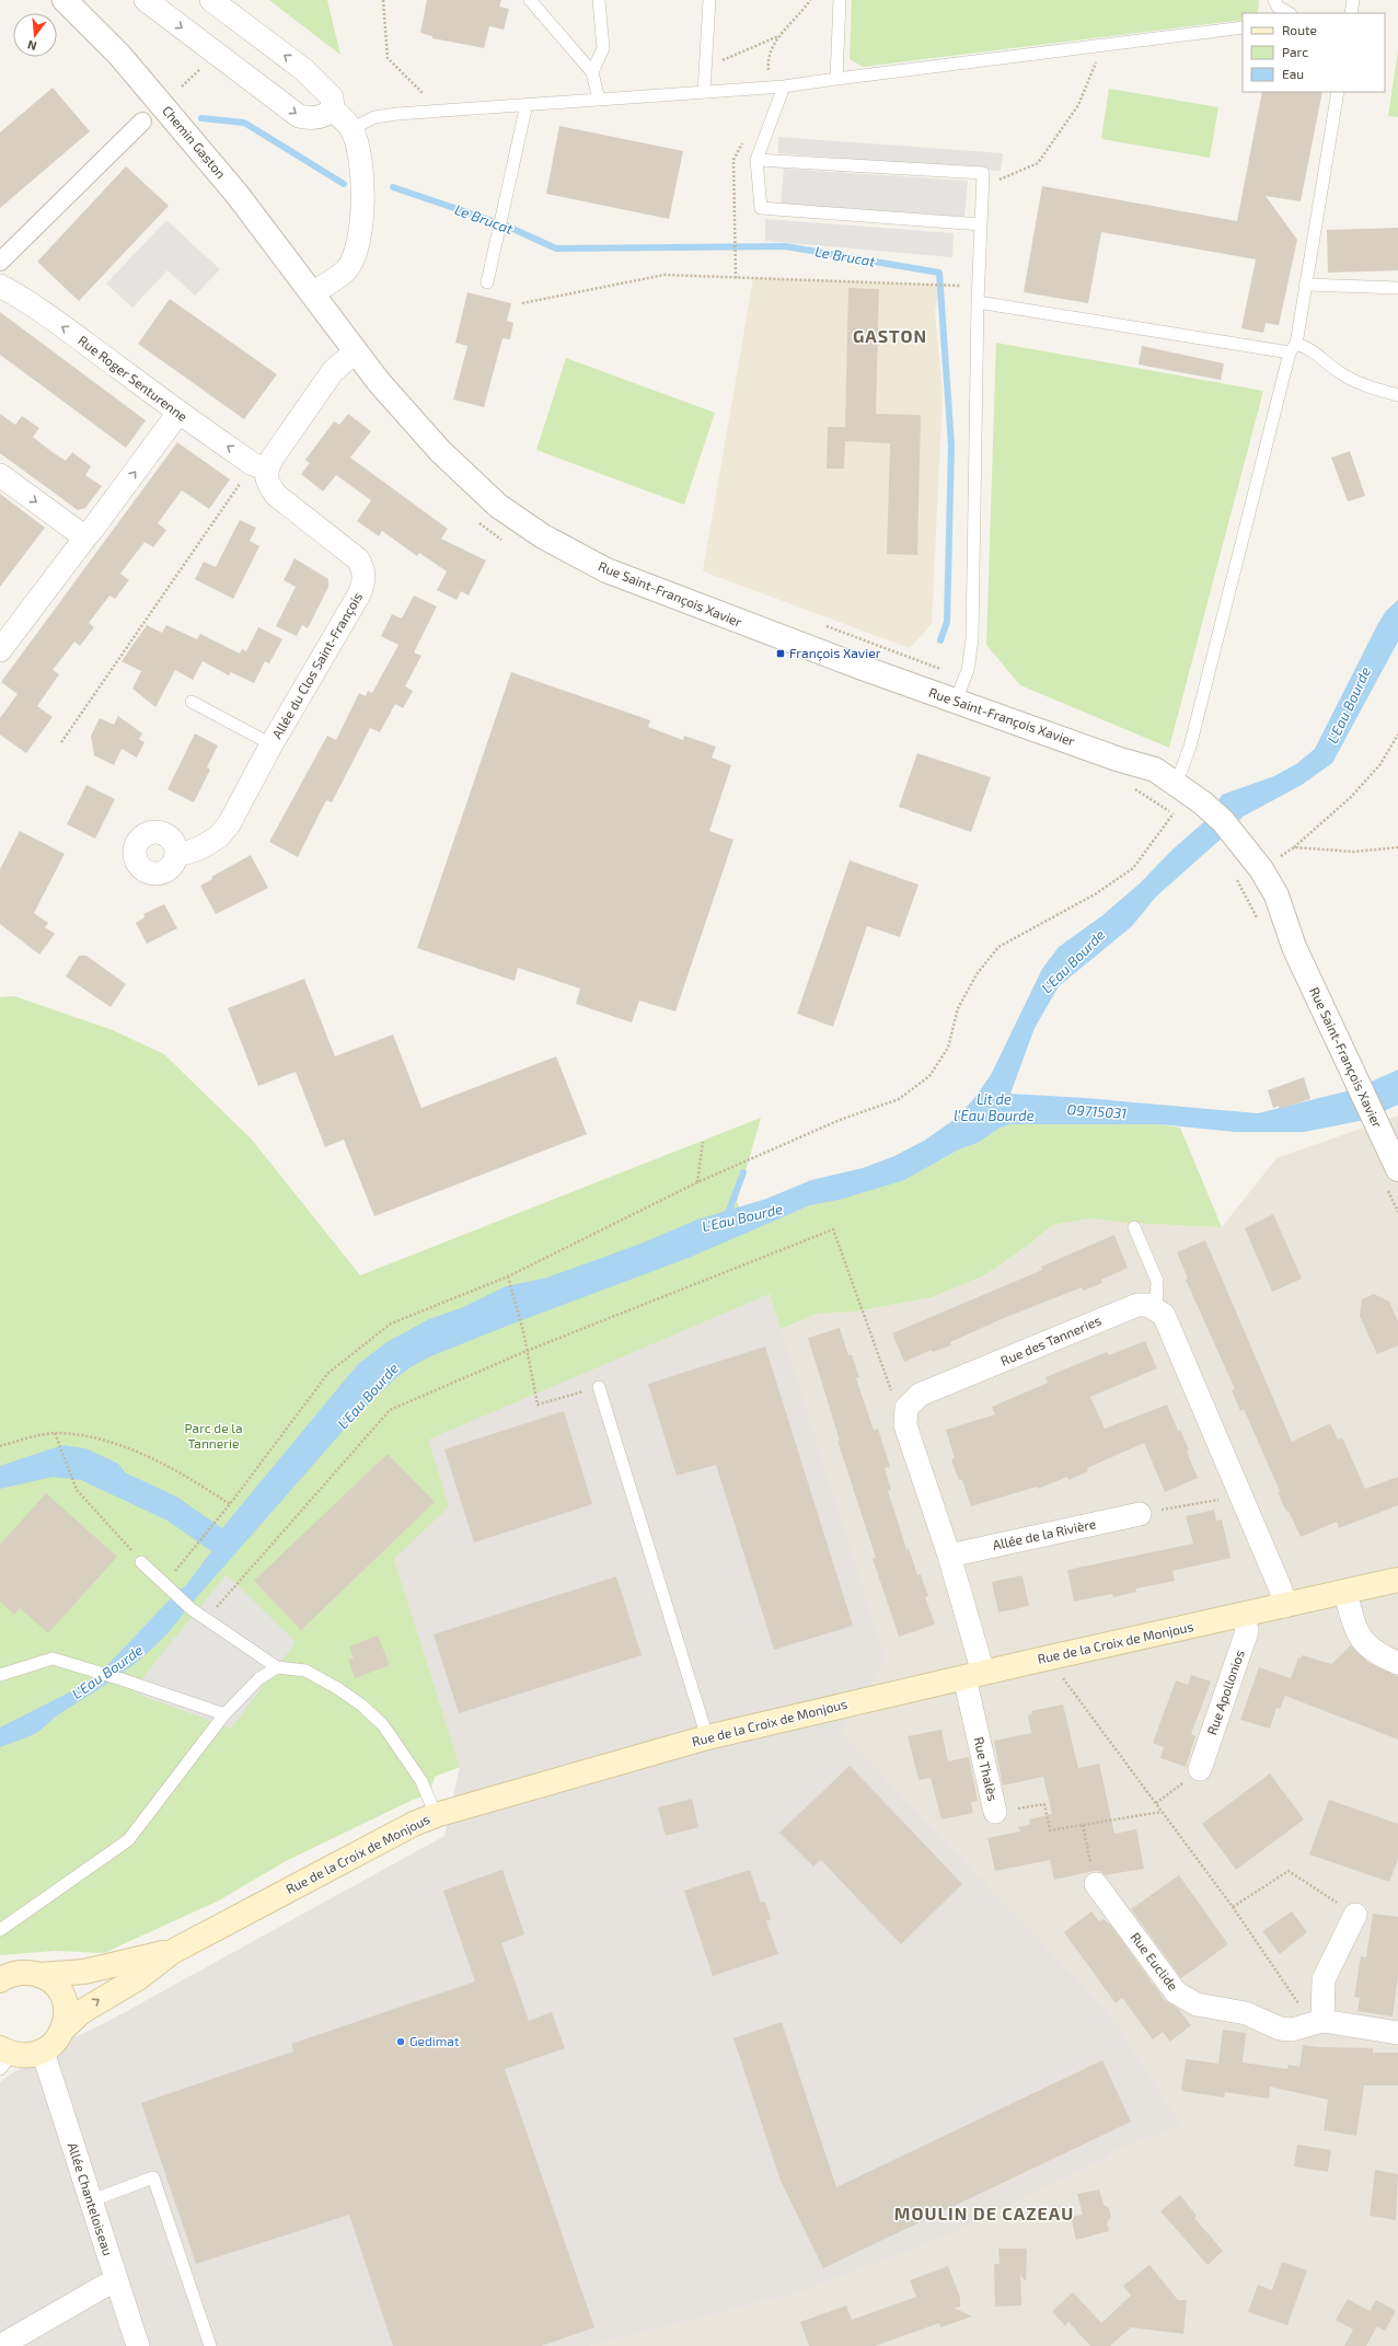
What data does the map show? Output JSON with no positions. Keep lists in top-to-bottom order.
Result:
{
  "streets": {
    "main road": ["Rue de la Croix de Monjous"],
    "street": [
      "Chemin Gaston",
      "Rue Roger Senturenne",
      "Rue Saint-François Xavier",
      "Allée du Clos Saint-François",
      "Rue des Tanneries",
      "Allée de la Rivière",
      "Rue Apollonios",
      "Rue Thalès",
      "Rue Euclide",
      "Allée Chanteloiseau"
    ]
  },
  "crossings": [
    ["Chemin Gaston", "Rue Saint-François Xavier"],
    ["Rue Roger Senturenne", "Allée du Clos Saint-François"],
    ["Rue de la Croix de Monjous", "Rue Apollonios"],
    ["Rue de la Croix de Monjous", "Rue Thalès"],
    ["Rue de la Croix de Monjous", "Allée Chanteloiseau"]
  ],
  "districts": ["GASTON", "MOULIN DE CAZEAU"],
  "water": [
    "Le Brucat",
    "L'Eau Bourde",
    "Lit de l'Eau Bourde",
    "O9715031"
  ],
  "parks": ["Parc de la Tannerie"],
  "places": {
    "transit": ["François Xavier"],
    "other": ["Gedimat"]
  },
  "legend": ["Route", "Parc", "Eau"],
  "north": "bottom"
}
